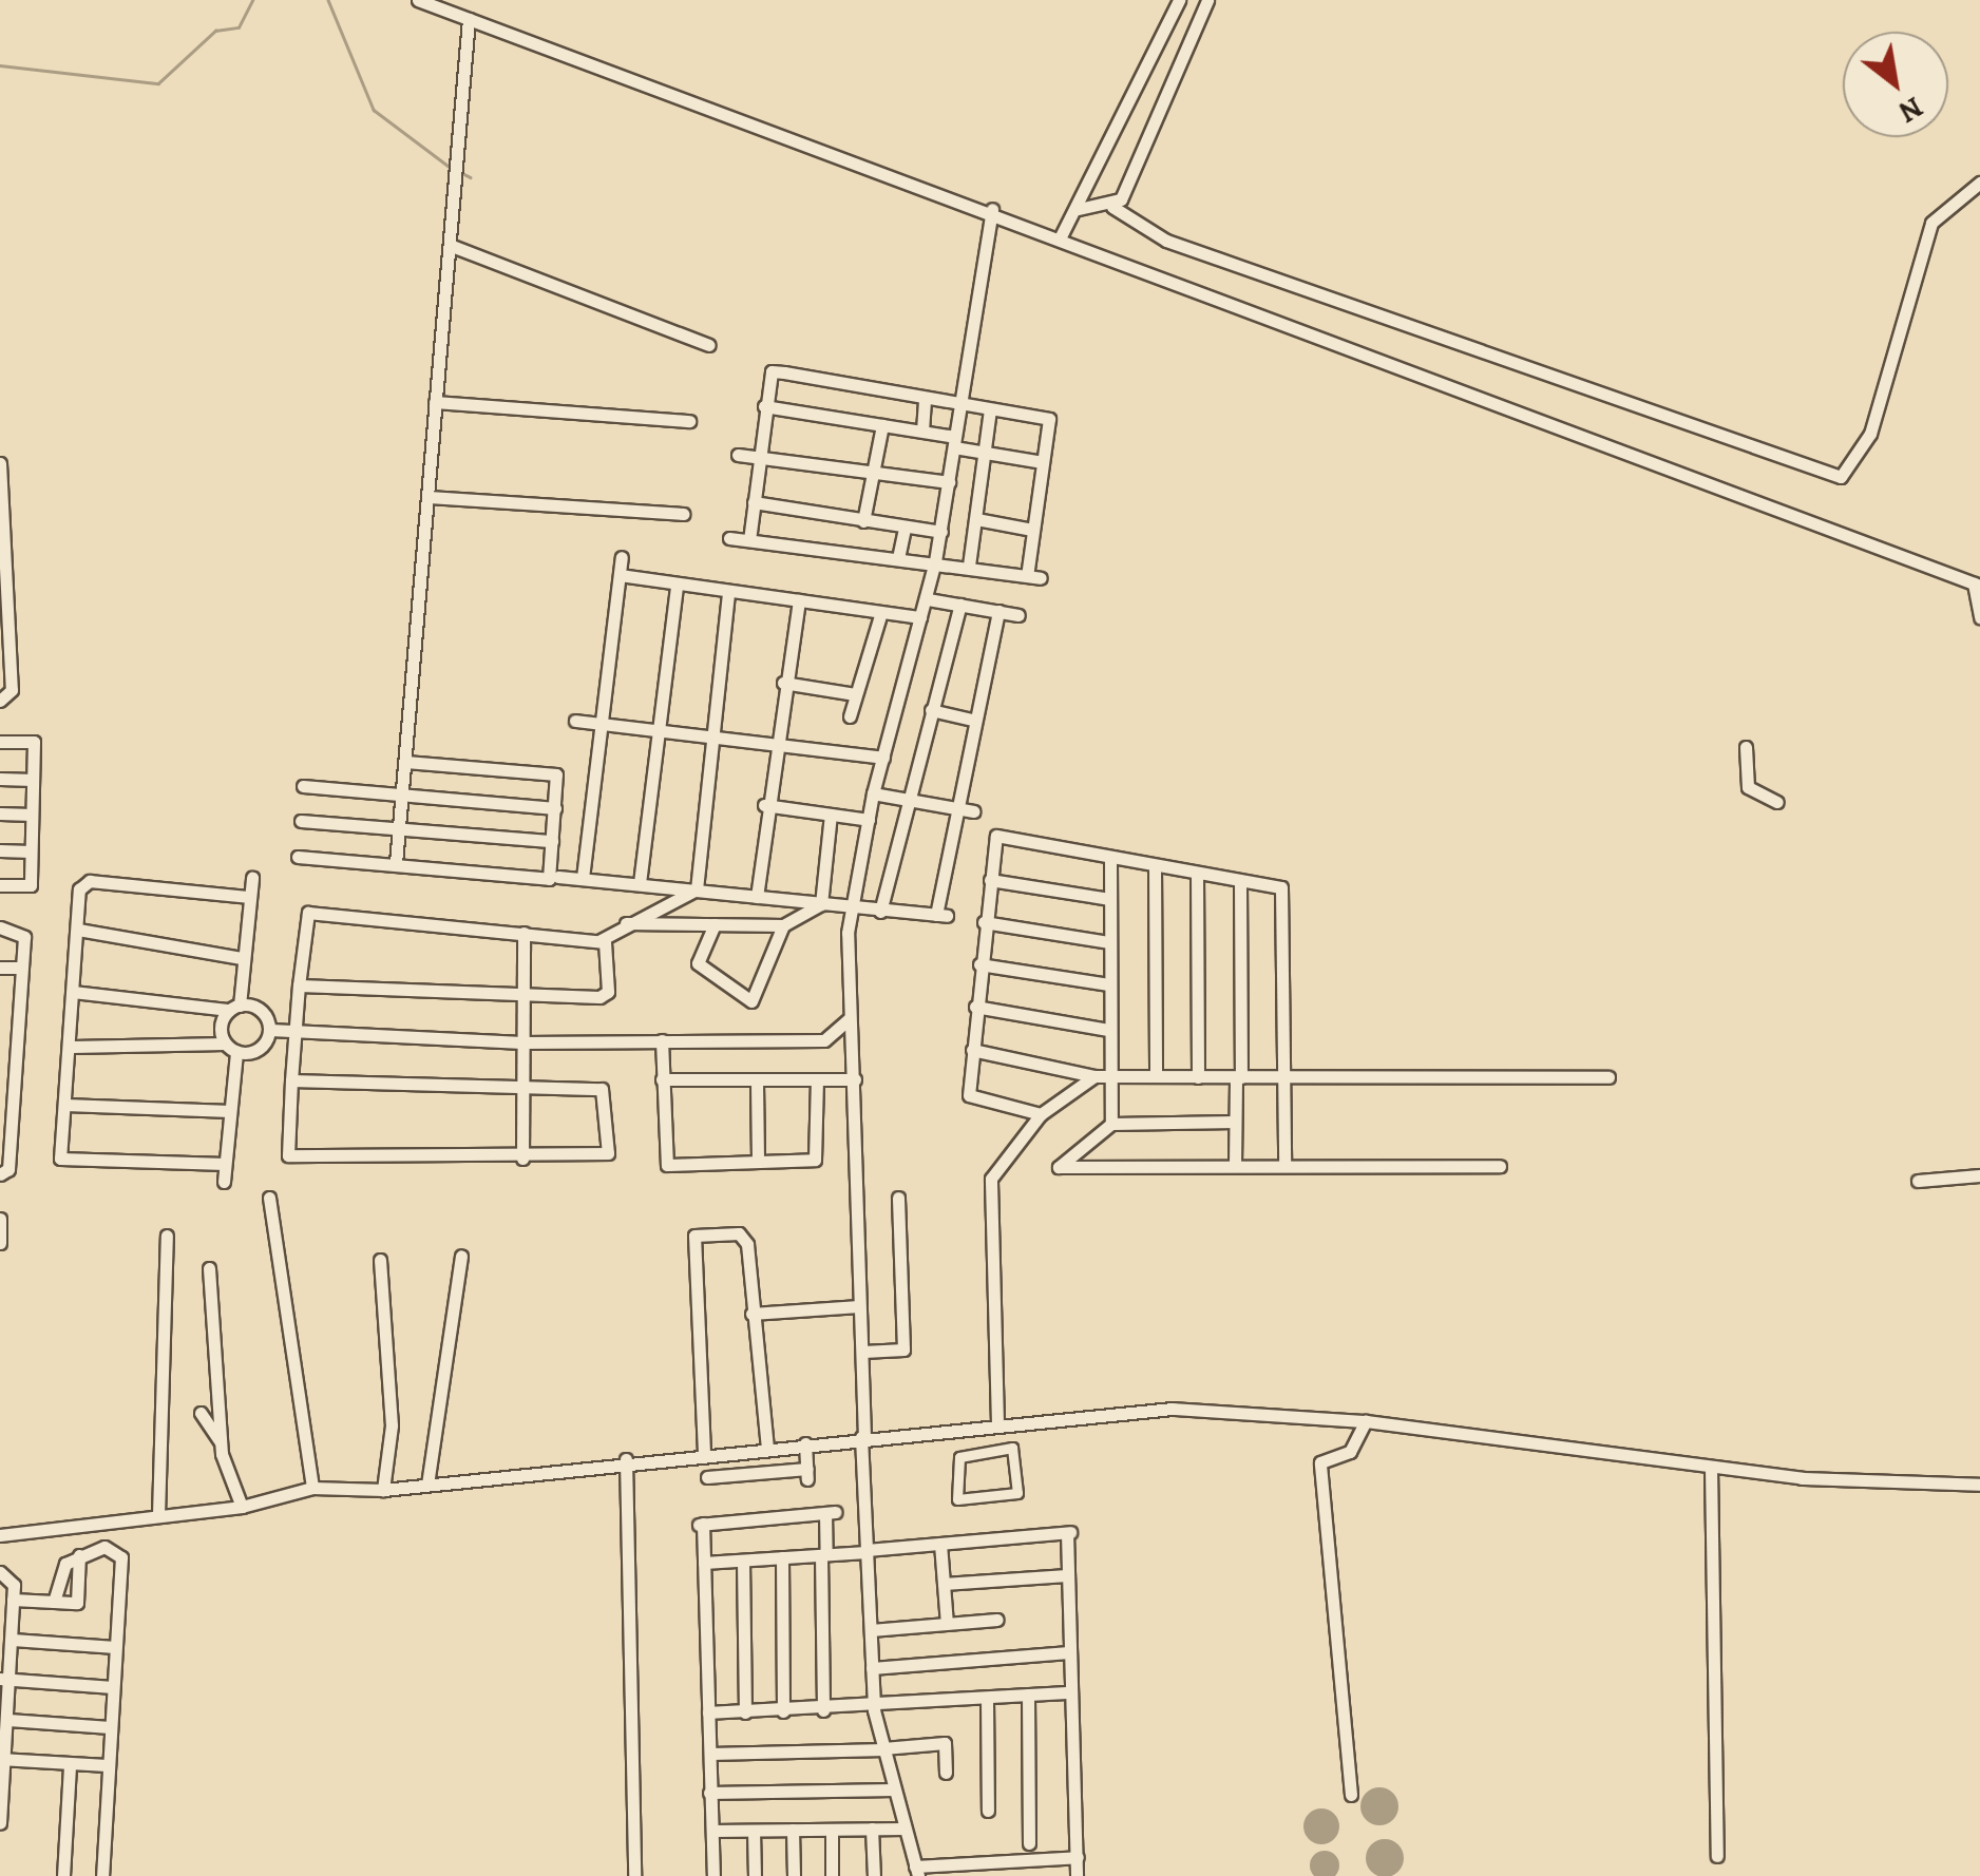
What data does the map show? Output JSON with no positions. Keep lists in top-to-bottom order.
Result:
{
  "north": "bottom right"
}
